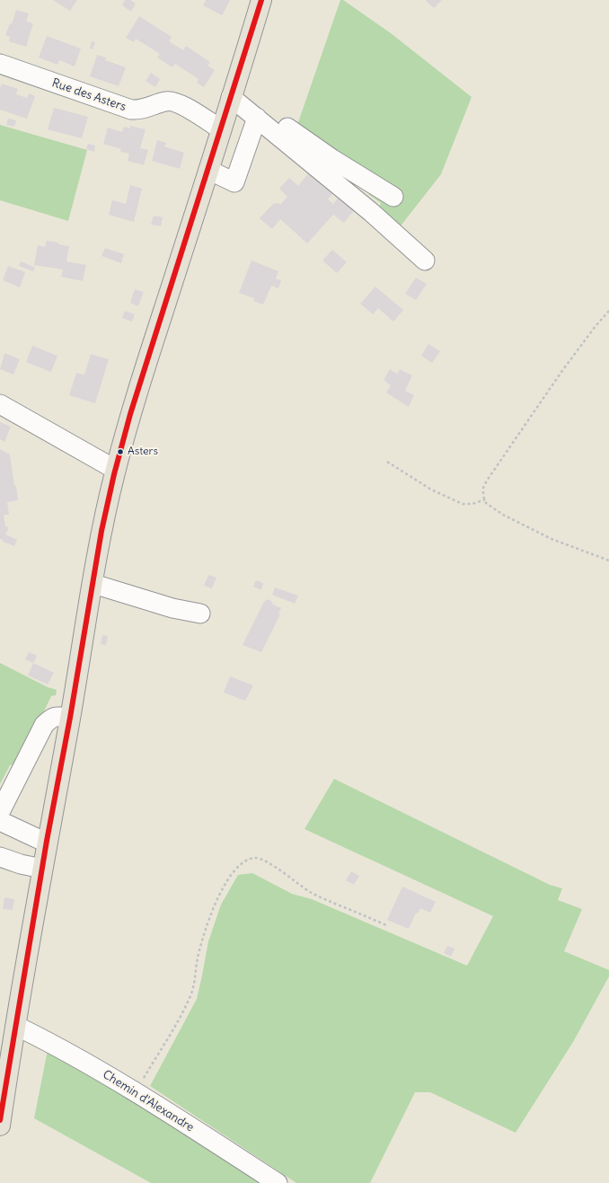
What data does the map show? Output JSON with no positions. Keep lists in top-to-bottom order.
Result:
{
  "streets": {
    "street": ["Rue des Asters", "Chemin d'Alexandre"]
  },
  "places": ["Asters"]
}
